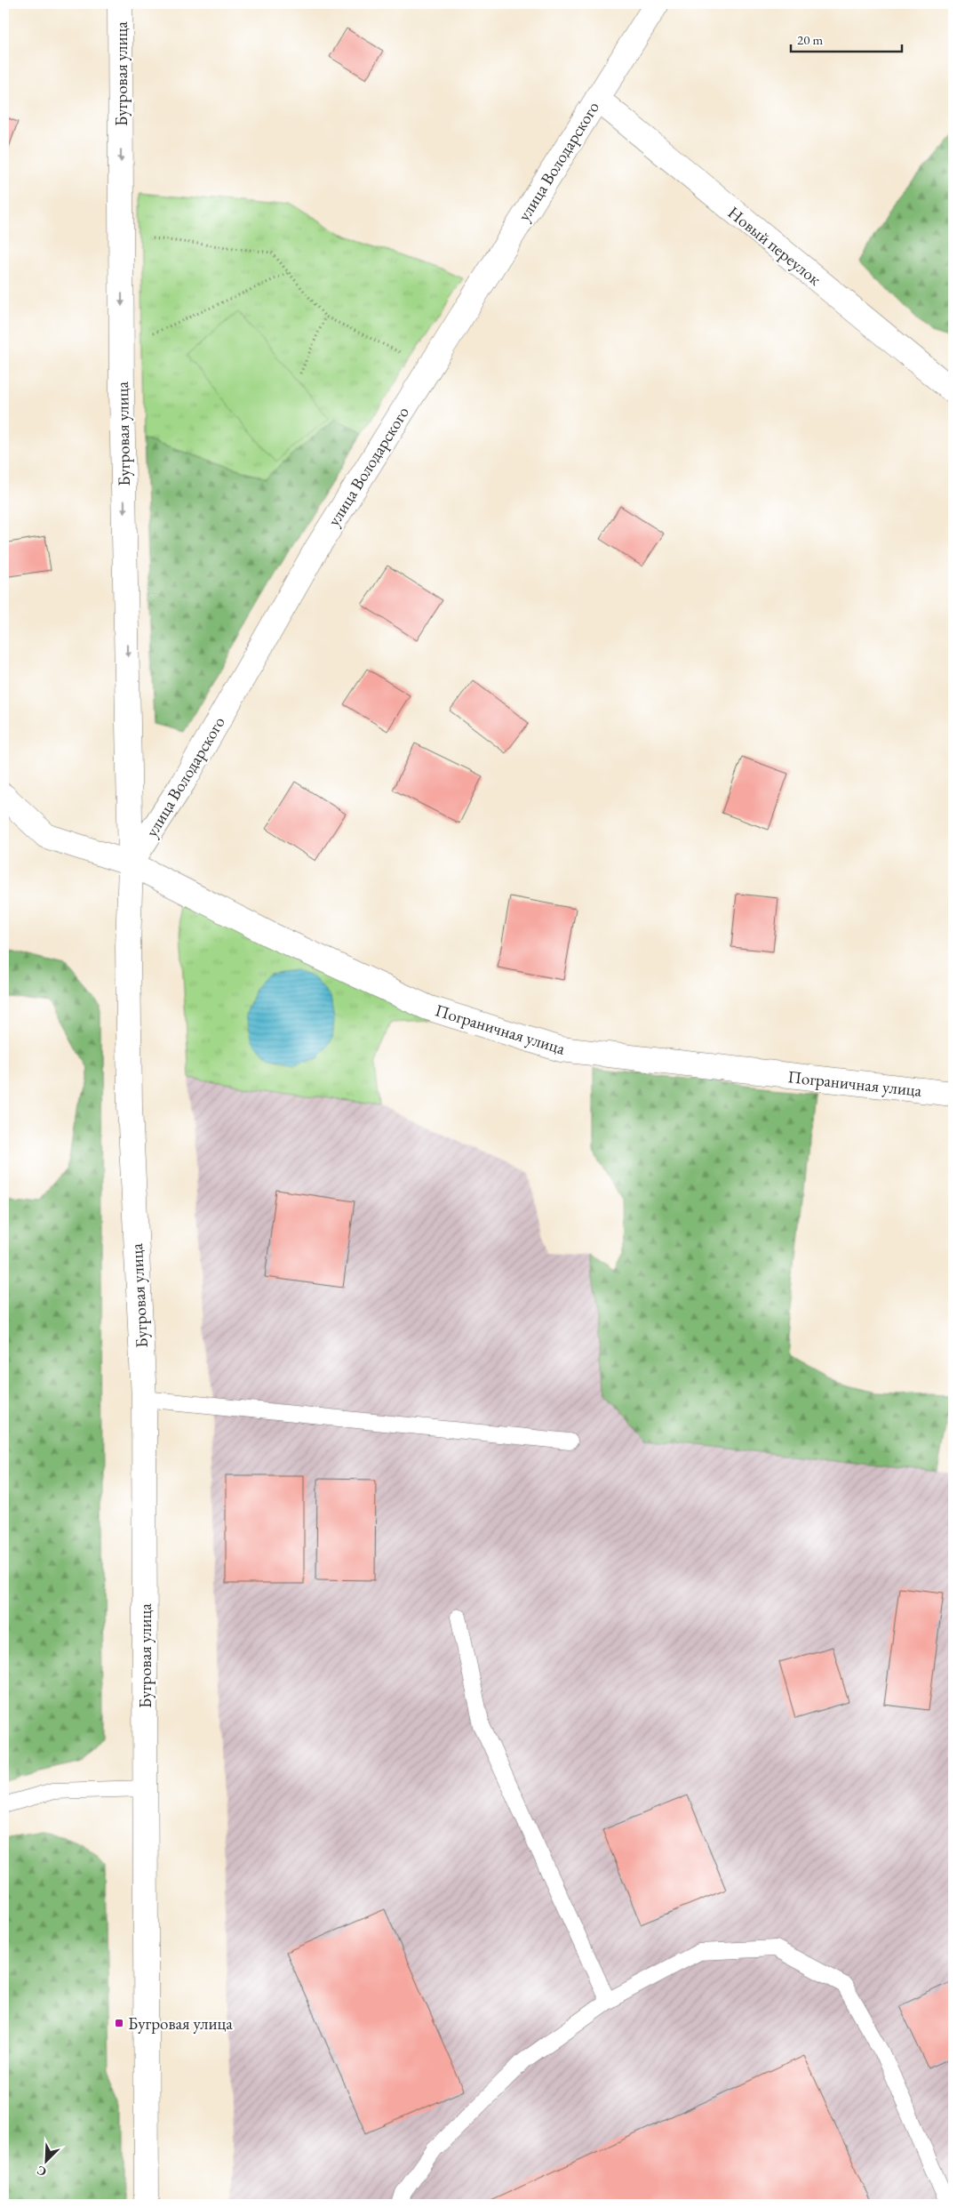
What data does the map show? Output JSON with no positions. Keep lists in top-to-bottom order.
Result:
{
  "streets": {
    "street": [
      "Бугровая улица",
      "улица Володарского",
      "Новый переулок",
      "Пограничная улица"
    ]
  },
  "crossings": [
    ["Бугровая улица", "улица Володарского"],
    ["Бугровая улица", "Пограничная улица"],
    ["улица Володарского", "Новый переулок"],
    ["улица Володарского", "Пограничная улица"]
  ],
  "one_way": ["Бугровая улица"],
  "places": {
    "transit": ["Бугровая улица"]
  },
  "scale_bar": "20 m",
  "north": "bottom left"
}
